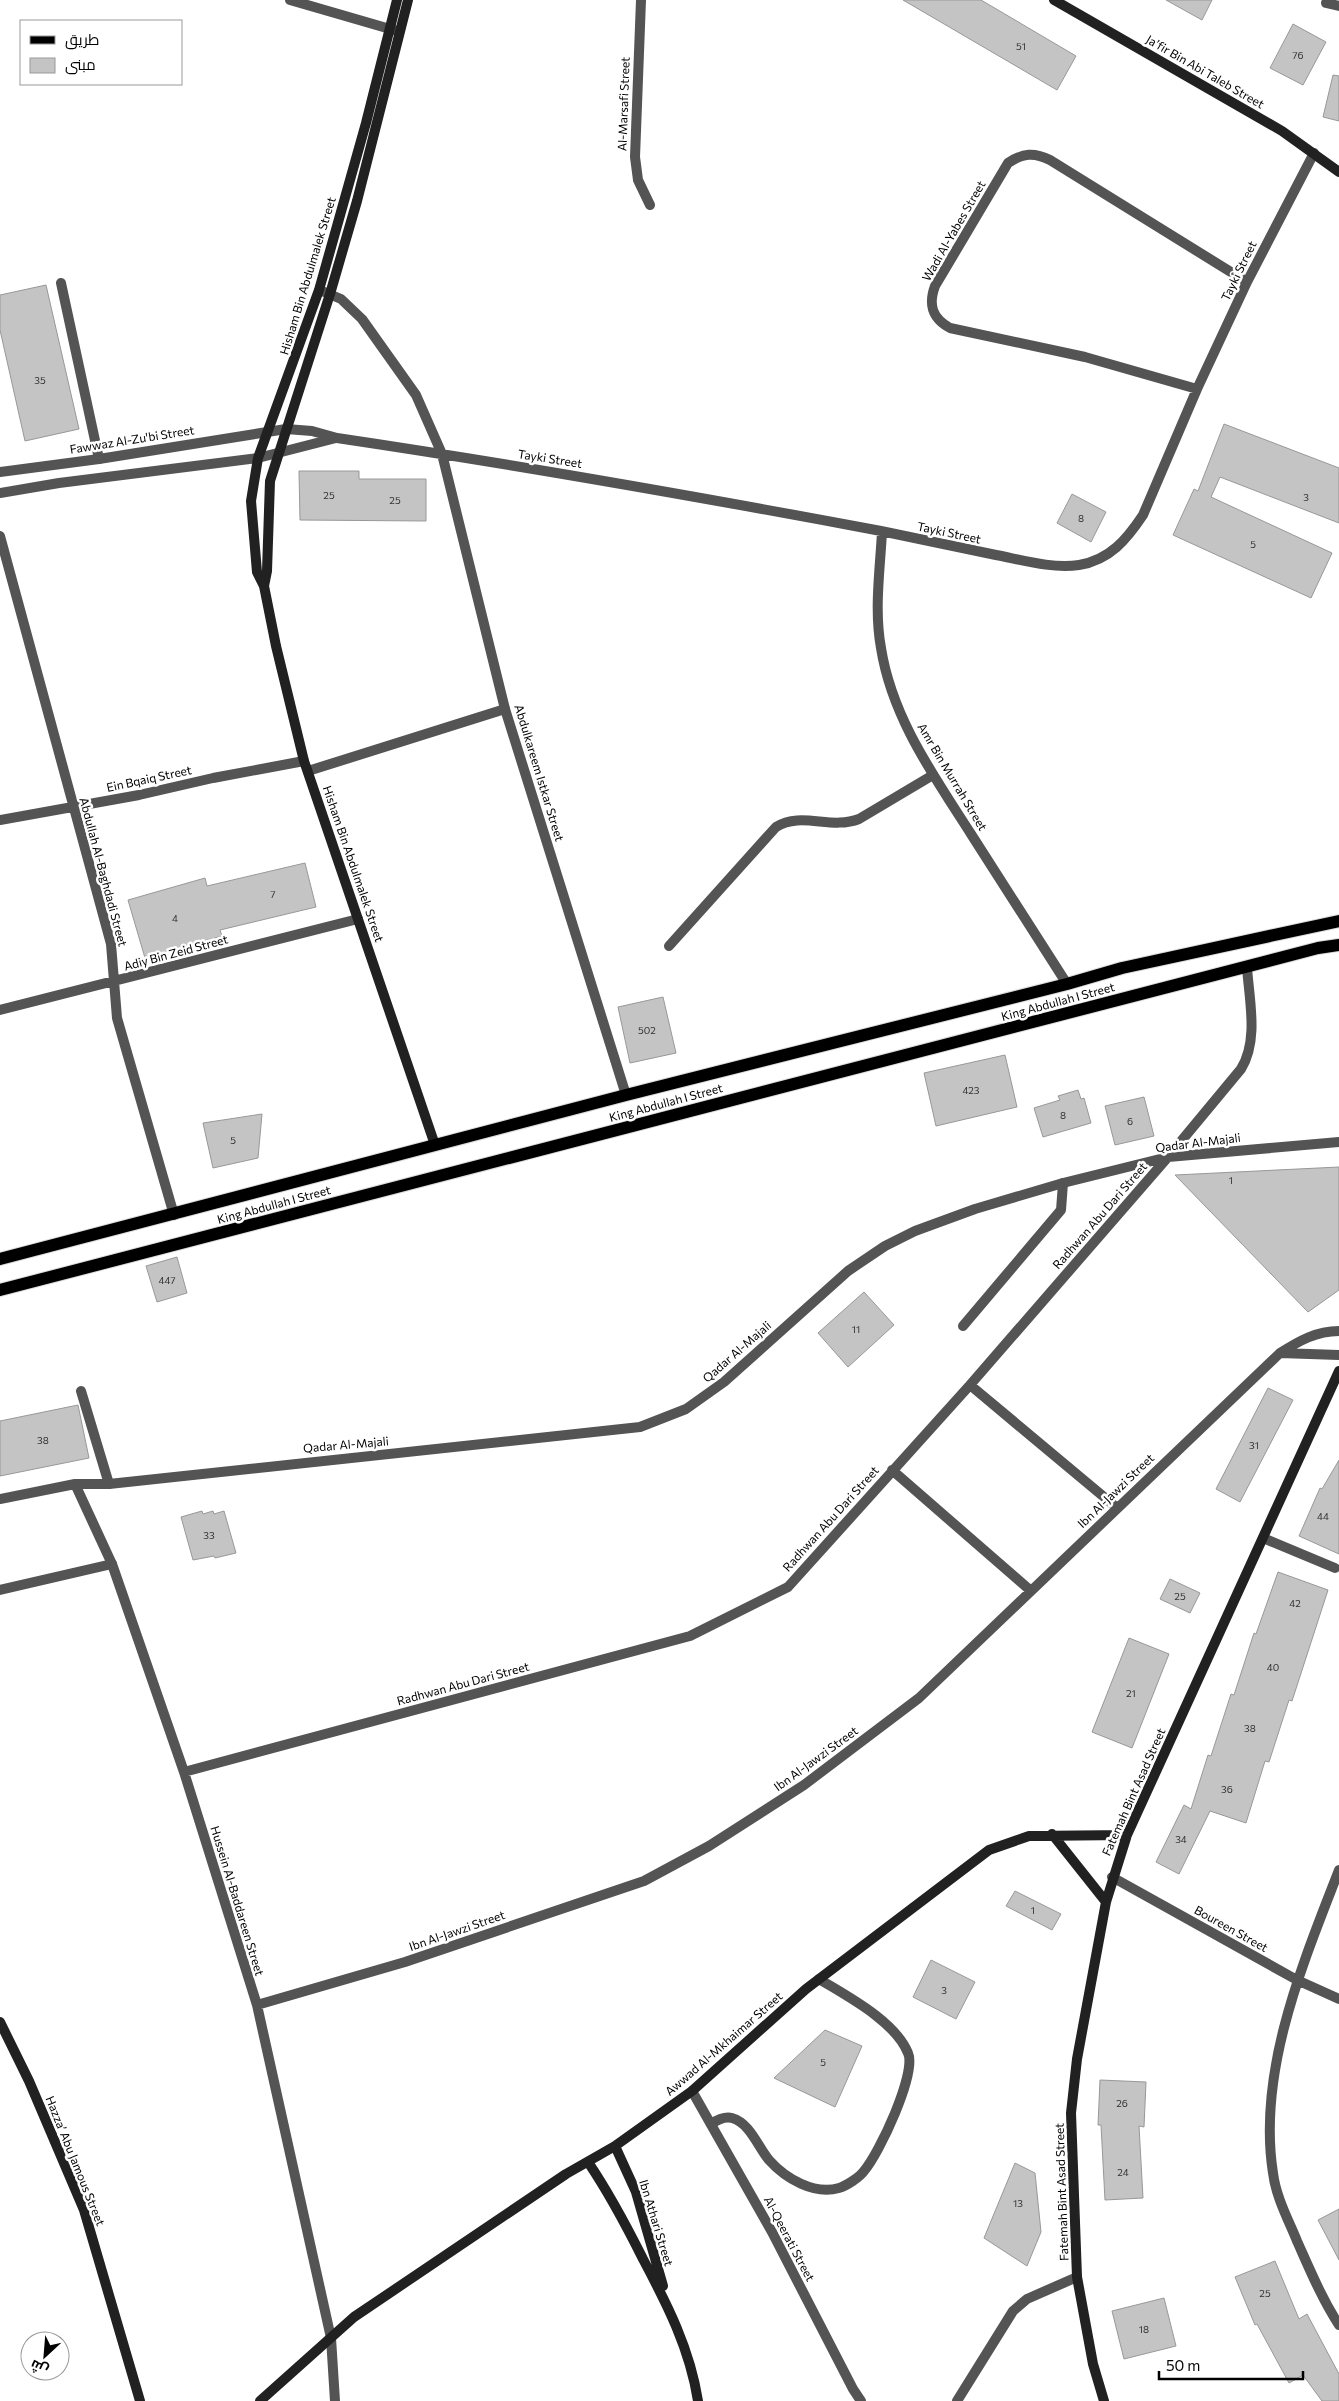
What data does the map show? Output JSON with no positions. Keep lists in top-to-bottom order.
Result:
{
  "streets": {
    "main road": ["King Abdullah I Street"],
    "street": [
      "Ja’fir Bin Abi Taleb Street",
      "Al-Marsafi Street",
      "Wadi Al-Yabes Street",
      "Tayki Street",
      "Hisham Bin Abdulmalek Street",
      "Fawwaz Al-Zu'bi Street",
      "Abdulkareem Istkar Street",
      "Amr Bin Murrah Street",
      "Ein Bqaiq Street",
      "Abdullah Al-Baghdadi Street",
      "Adiy Bin Zeid Street",
      "Qadar Al-Majali",
      "Radhwan Abu Dari Street",
      "Ibn Al-Jawzi Street",
      "Fatemah Bint Asad Street",
      "Hussein Al-Baddareen Street",
      "Boureen Street",
      "Awwad Al-Mkhaimar Street",
      "Hazza’ Abu Jamous Street",
      "Ibn Athari Street",
      "Al-Qeerati Street"
    ]
  },
  "crossings": [
    ["Ja’fir Bin Abi Taleb Street", "Tayki Street"],
    ["Wadi Al-Yabes Street", "Tayki Street"],
    ["Tayki Street", "Hisham Bin Abdulmalek Street"],
    ["Tayki Street", "Fawwaz Al-Zu'bi Street"],
    ["Tayki Street", "Abdulkareem Istkar Street"],
    ["Tayki Street", "Amr Bin Murrah Street"],
    ["Hisham Bin Abdulmalek Street", "Fawwaz Al-Zu'bi Street"],
    ["Hisham Bin Abdulmalek Street", "Abdulkareem Istkar Street"],
    ["Hisham Bin Abdulmalek Street", "Ein Bqaiq Street"],
    ["Hisham Bin Abdulmalek Street", "Adiy Bin Zeid Street"],
    ["Hisham Bin Abdulmalek Street", "King Abdullah I Street"],
    ["Abdulkareem Istkar Street", "Ein Bqaiq Street"],
    ["Abdulkareem Istkar Street", "King Abdullah I Street"],
    ["Amr Bin Murrah Street", "King Abdullah I Street"],
    ["Ein Bqaiq Street", "Abdullah Al-Baghdadi Street"],
    ["Abdullah Al-Baghdadi Street", "Adiy Bin Zeid Street"],
    ["Abdullah Al-Baghdadi Street", "King Abdullah I Street"],
    ["King Abdullah I Street", "Radhwan Abu Dari Street"],
    ["Qadar Al-Majali", "Radhwan Abu Dari Street"],
    ["Qadar Al-Majali", "Hussein Al-Baddareen Street"],
    ["Radhwan Abu Dari Street", "Hussein Al-Baddareen Street"],
    ["Ibn Al-Jawzi Street", "Hussein Al-Baddareen Street"],
    ["Fatemah Bint Asad Street", "Boureen Street"],
    ["Fatemah Bint Asad Street", "Awwad Al-Mkhaimar Street"],
    ["Hussein Al-Baddareen Street", "Awwad Al-Mkhaimar Street"],
    ["Awwad Al-Mkhaimar Street", "Ibn Athari Street"],
    ["Awwad Al-Mkhaimar Street", "Al-Qeerati Street"]
  ],
  "house_numbers": [
    "51",
    "76",
    "35",
    "25",
    "3",
    "25",
    "8",
    "5",
    "7",
    "4",
    "502",
    "423",
    "8",
    "6",
    "5",
    "1",
    "447",
    "11",
    "38",
    "31",
    "44",
    "33",
    "25",
    "42",
    "40",
    "21",
    "38",
    "36",
    "34",
    "1",
    "3",
    "5",
    "26",
    "24",
    "13",
    "25",
    "18"
  ],
  "legend": ["طريق", "مبنى"],
  "scale_bar": "50 m",
  "north": "bottom left"
}
